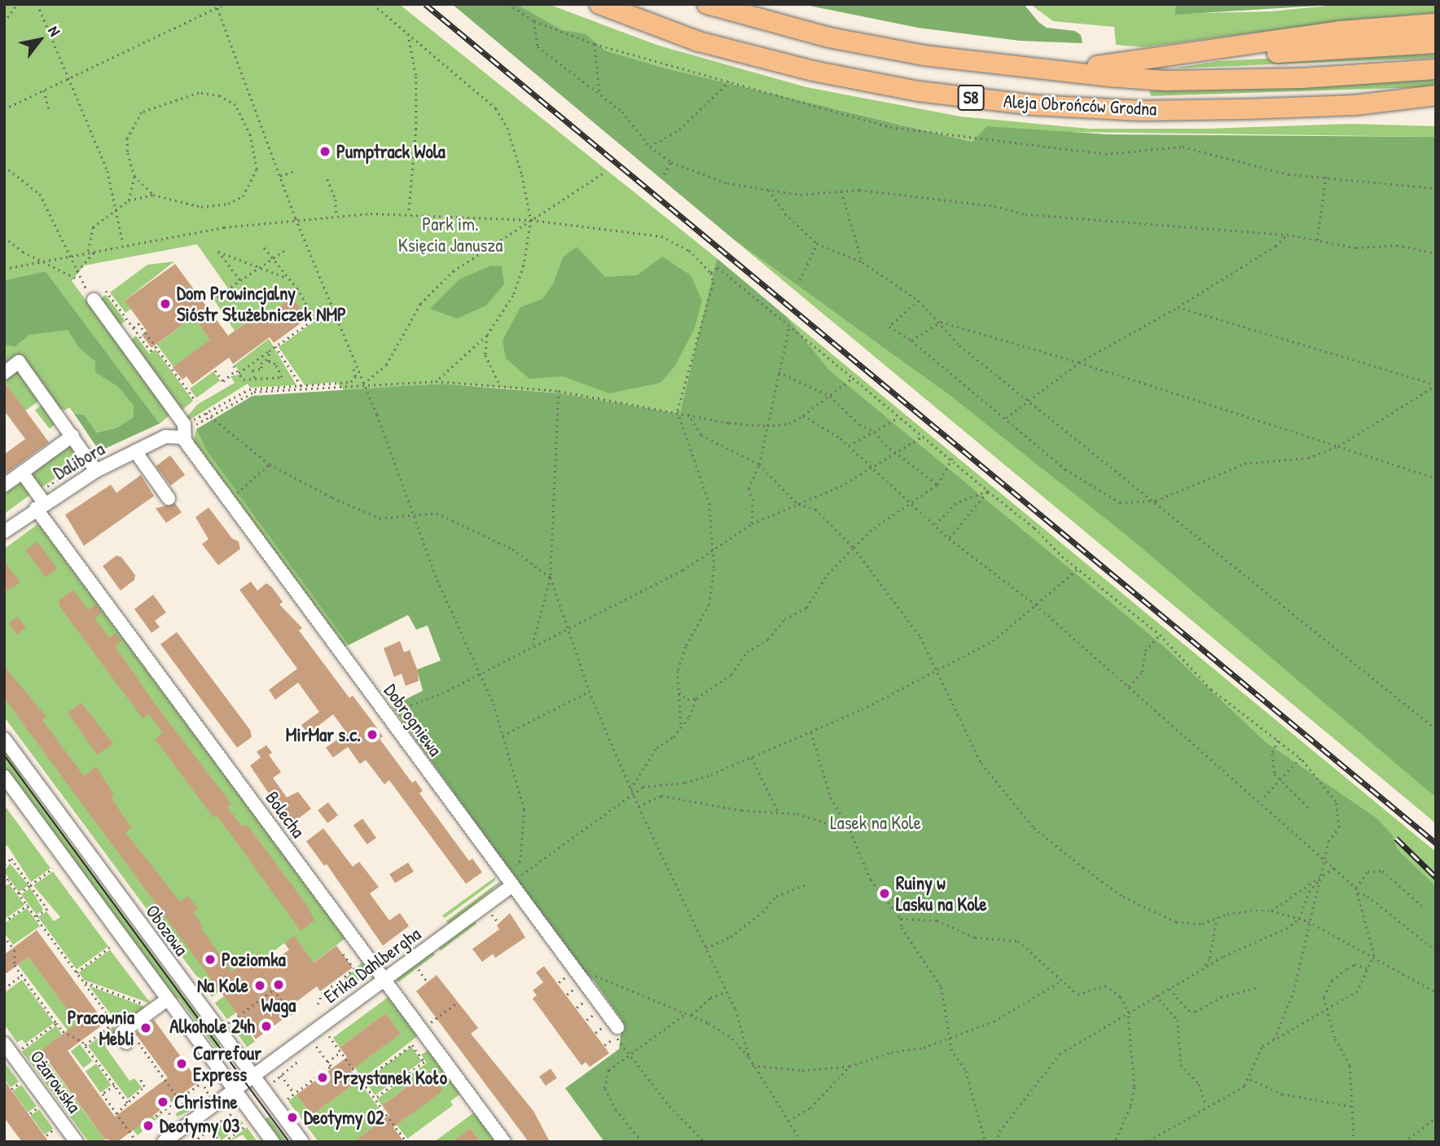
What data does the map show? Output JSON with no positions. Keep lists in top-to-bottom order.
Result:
{
  "streets": {
    "highway": ["S8", "Aleja Obrońców Grodna"],
    "street": [
      "Dalibora",
      "Dobrogniewa",
      "Bolecha",
      "Obozowa",
      "Erika Dahlbergha",
      "Ożarowska"
    ]
  },
  "crossings": [
    ["Dalibora", "Dobrogniewa"],
    ["Dalibora", "Bolecha"],
    ["Dobrogniewa", "Erika Dahlbergha"],
    ["Bolecha", "Erika Dahlbergha"],
    ["Obozowa", "Erika Dahlbergha"]
  ],
  "parks": ["Park im. Księcia Janusza", "Lasek na Kole"],
  "places": [
    "Pumptrack Wola",
    "Dom Prowincjalny Sióstr Służebniczek NMP",
    "MirMar s.c.",
    "Ruiny w Lasku na Kole",
    "Poziomka",
    "Waga",
    "Na Kole",
    "Alkohole 24h",
    "Pracownia Mebli",
    "Carrefour Express",
    "Przystanek Koło",
    "Christine",
    "Deotymy 02",
    "Deotymy 03"
  ],
  "north": "top right"
}
